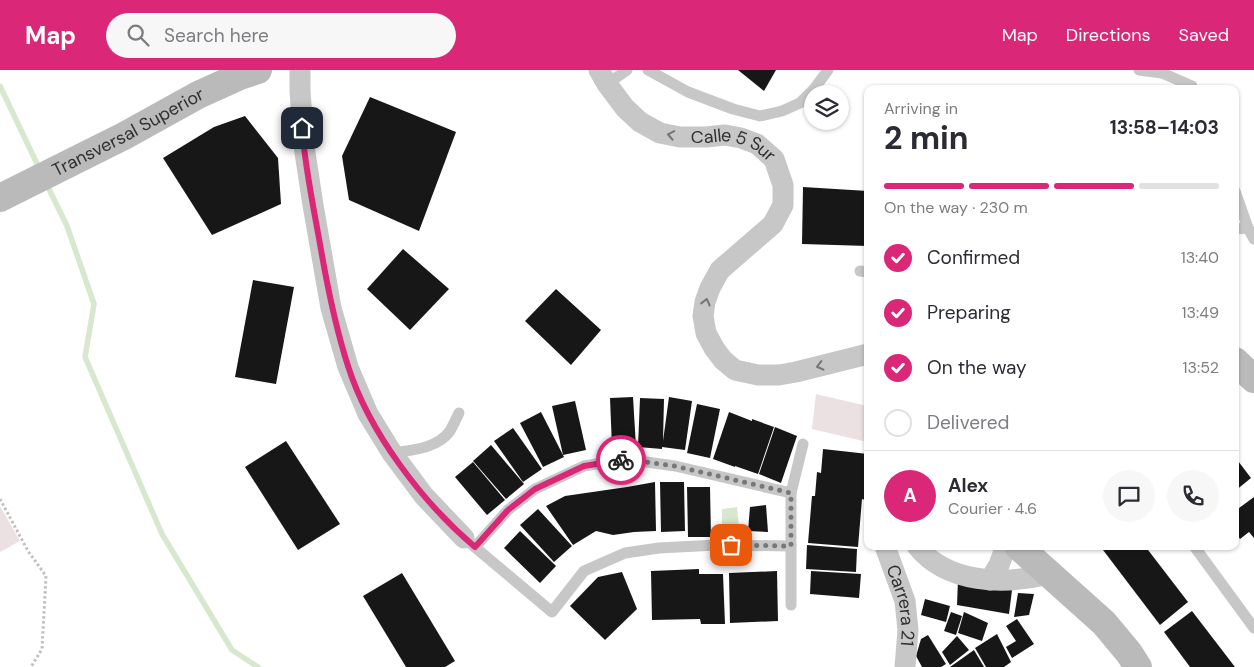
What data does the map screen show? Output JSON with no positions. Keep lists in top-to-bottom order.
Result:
{
  "streets": {
    "main road": ["Transversal Superior"],
    "street": ["Calle 5 Sur", "Carrera 21"]
  },
  "page": {
    "header": "Map",
    "search": "Search here",
    "nav": ["Map", "Directions", "Saved"],
    "heading": ["2 min", "Arriving in", "13:58–14:03"],
    "panel": ["Alex", "Courier · 4.6"],
    "bar": "On the way · 230 m",
    "list": [
      ["Confirmed", "13:40"],
      ["Preparing", "13:49"],
      ["On the way", "13:52"],
      "Delivered"
    ],
    "round": "A"
  }
}
